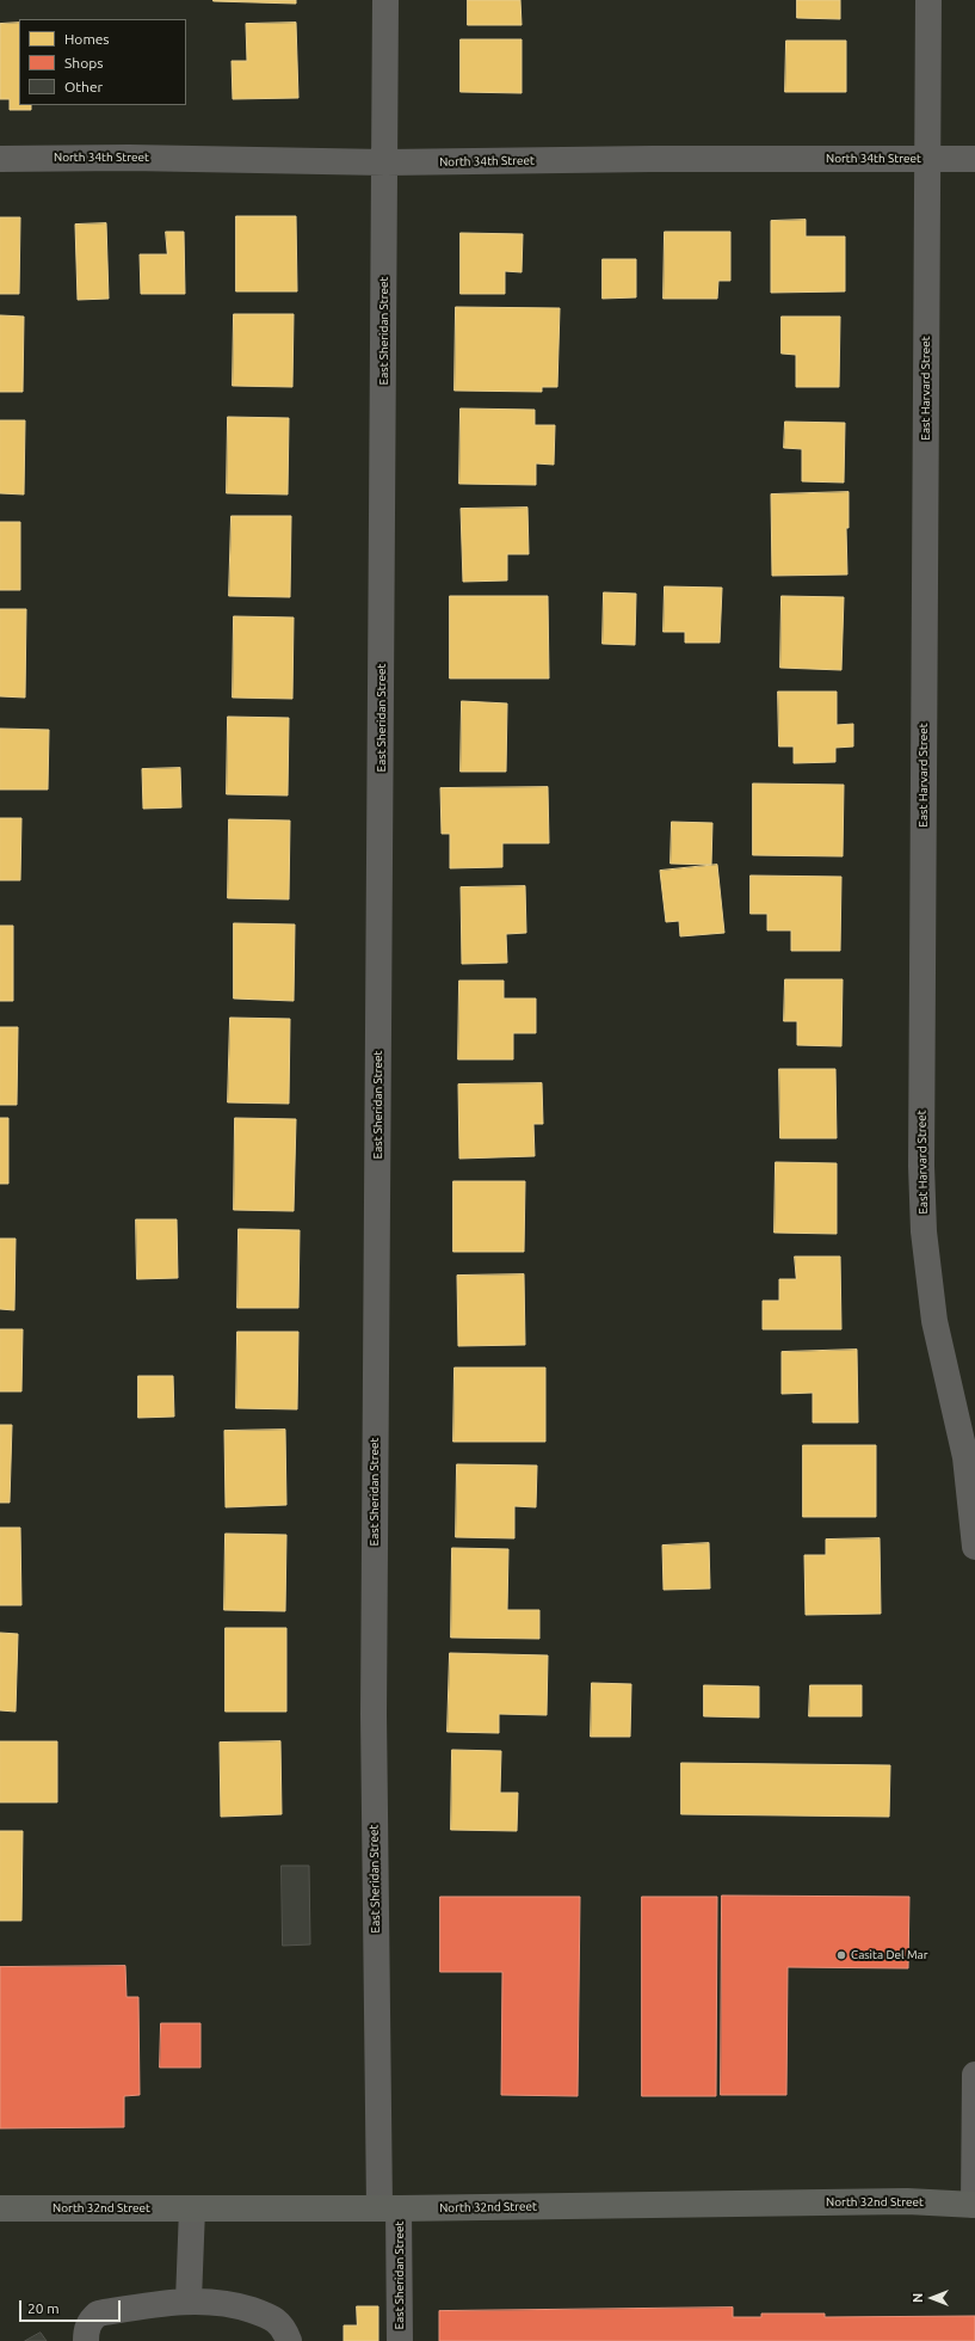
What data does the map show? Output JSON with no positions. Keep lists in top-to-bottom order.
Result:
{
  "streets": {
    "main road": ["North 32nd Street"],
    "street": ["North 34th Street", "East Sheridan Street", "East Harvard Street"]
  },
  "crossings": [
    ["North 34th Street", "East Sheridan Street"],
    ["North 34th Street", "East Harvard Street"],
    ["East Sheridan Street", "North 32nd Street"]
  ],
  "places": ["Casita Del Mar"],
  "legend": ["Homes", "Shops", "Other"],
  "scale_bar": "20 m",
  "north": "left"
}
